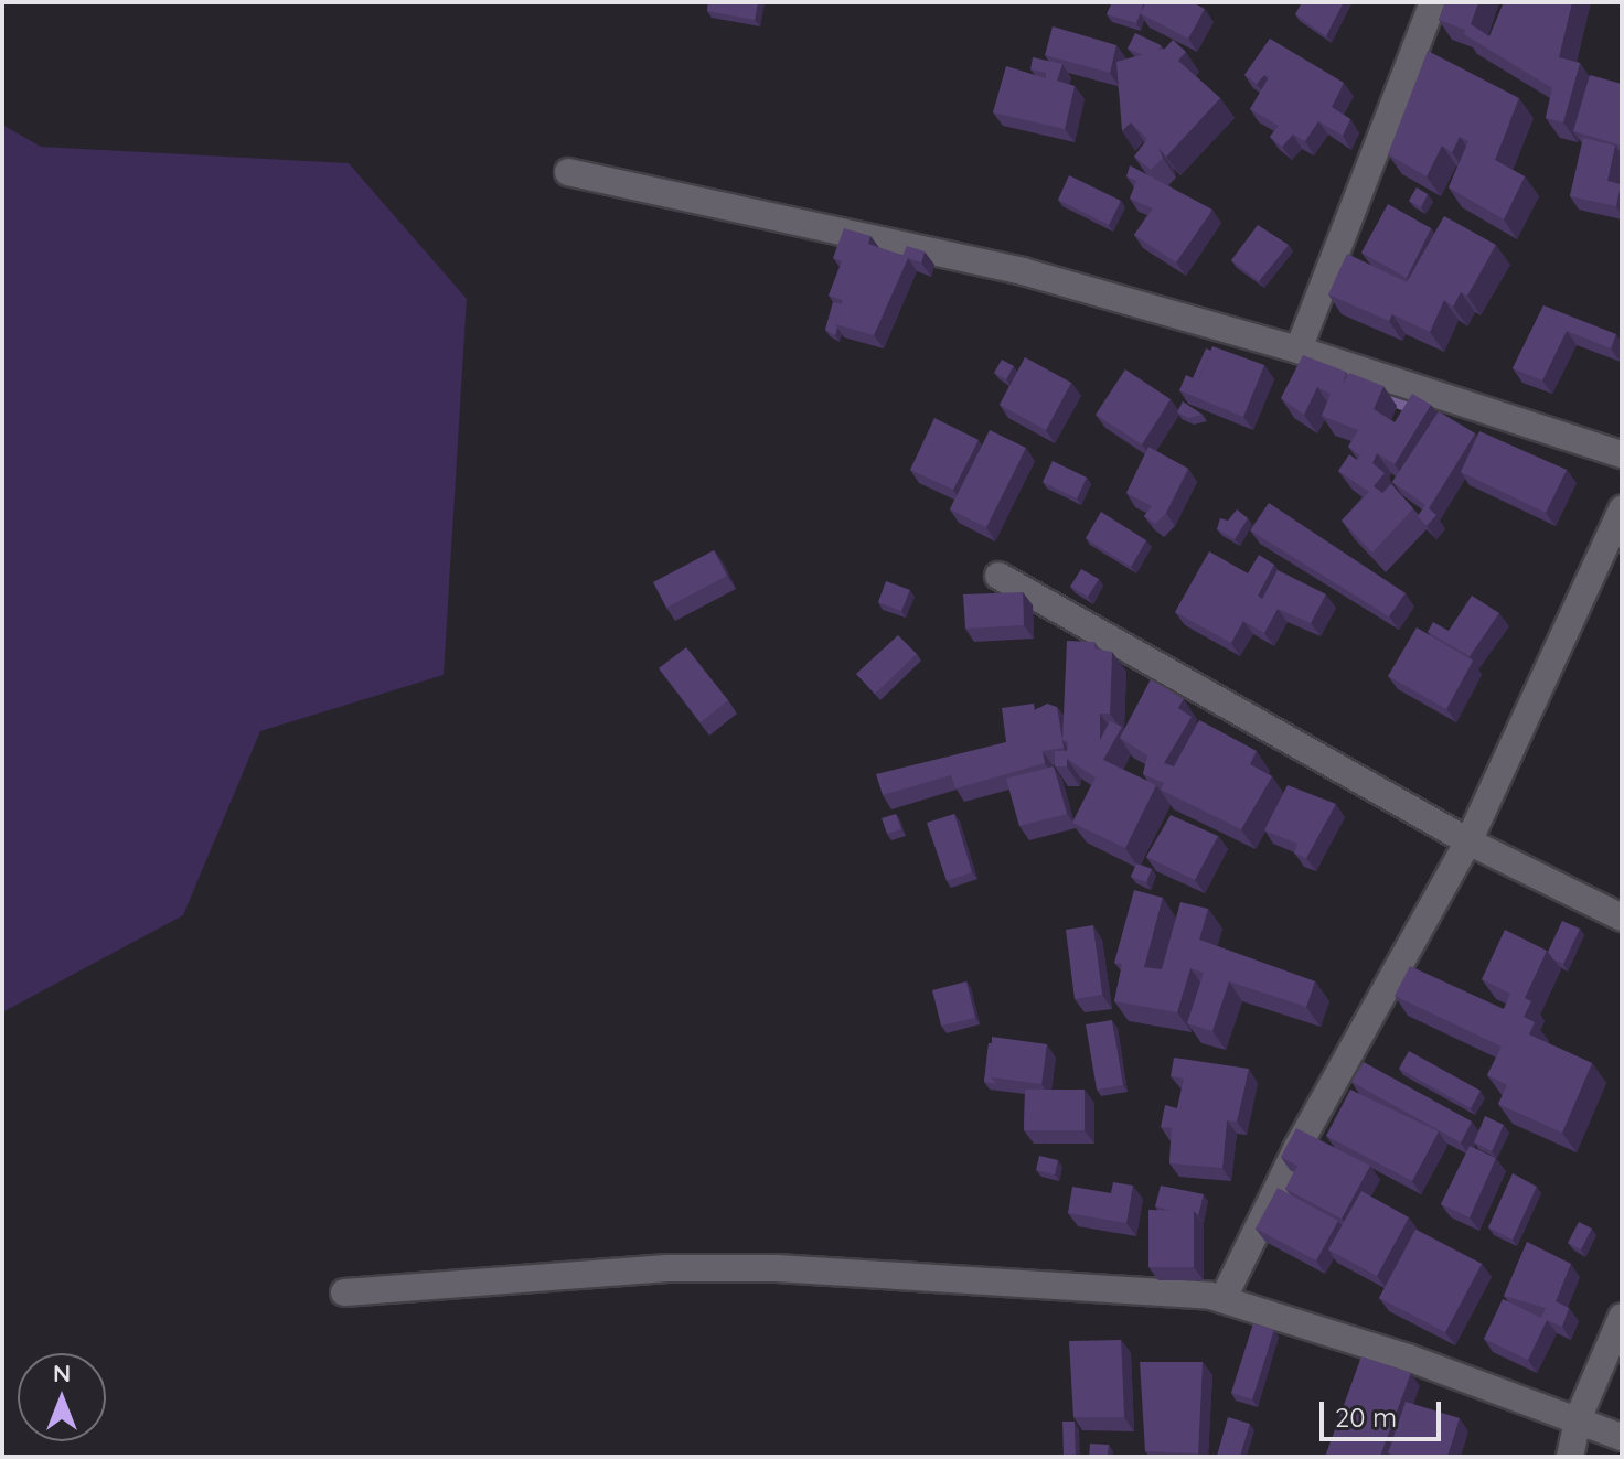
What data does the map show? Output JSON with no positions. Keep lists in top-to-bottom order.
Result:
{
  "scale_bar": "20 m",
  "north": "top"
}
